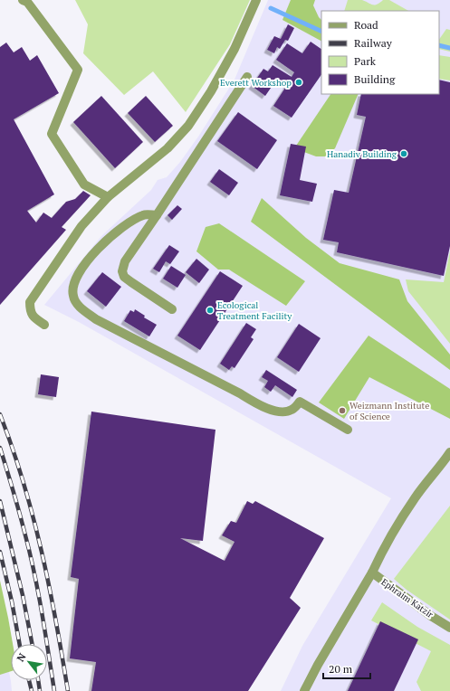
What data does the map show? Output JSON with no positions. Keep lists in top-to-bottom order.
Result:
{
  "streets": {
    "street": ["Ephraim Katzir"]
  },
  "places": [
    "Everett Workshop",
    "Hanadiv Building",
    "Ecological Treatment Facility",
    "Weizmann Institute of Science"
  ],
  "legend": [
    "Road",
    "Railway",
    "Park",
    "Building"
  ],
  "scale_bar": "20 m",
  "north": "top left"
}
